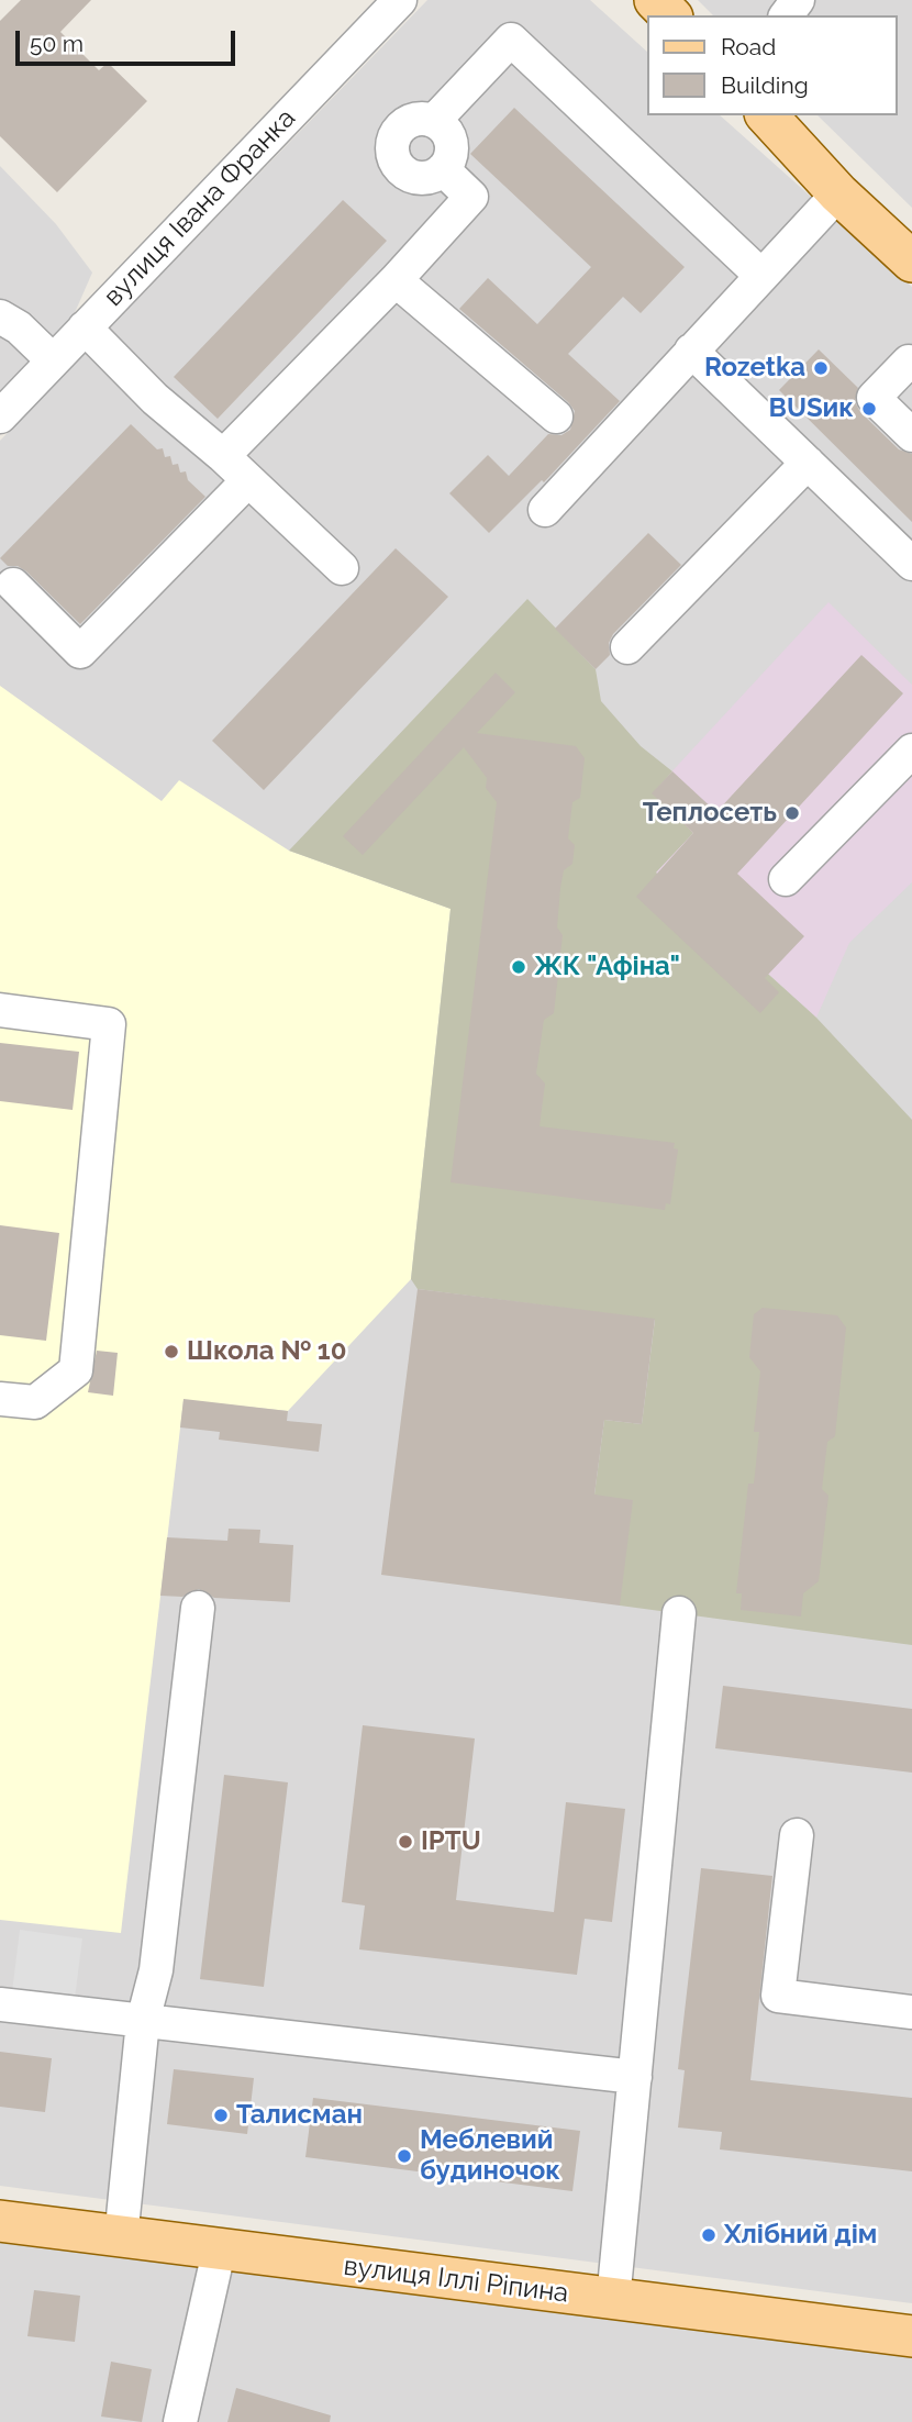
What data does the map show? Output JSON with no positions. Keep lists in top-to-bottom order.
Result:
{
  "streets": {
    "main road": ["вулиця Іллі Ріпина"],
    "street": ["вулиця Івана Франка"]
  },
  "places": [
    "Rozetka",
    "BUSик",
    "Теплосеть",
    "ЖК \"Афіна\"",
    "Школа № 10",
    "IPTU",
    "Талисман",
    "Меблевий будиночок",
    "Хлібний дім"
  ],
  "legend": ["Road", "Building"],
  "scale_bar": "50 m"
}
